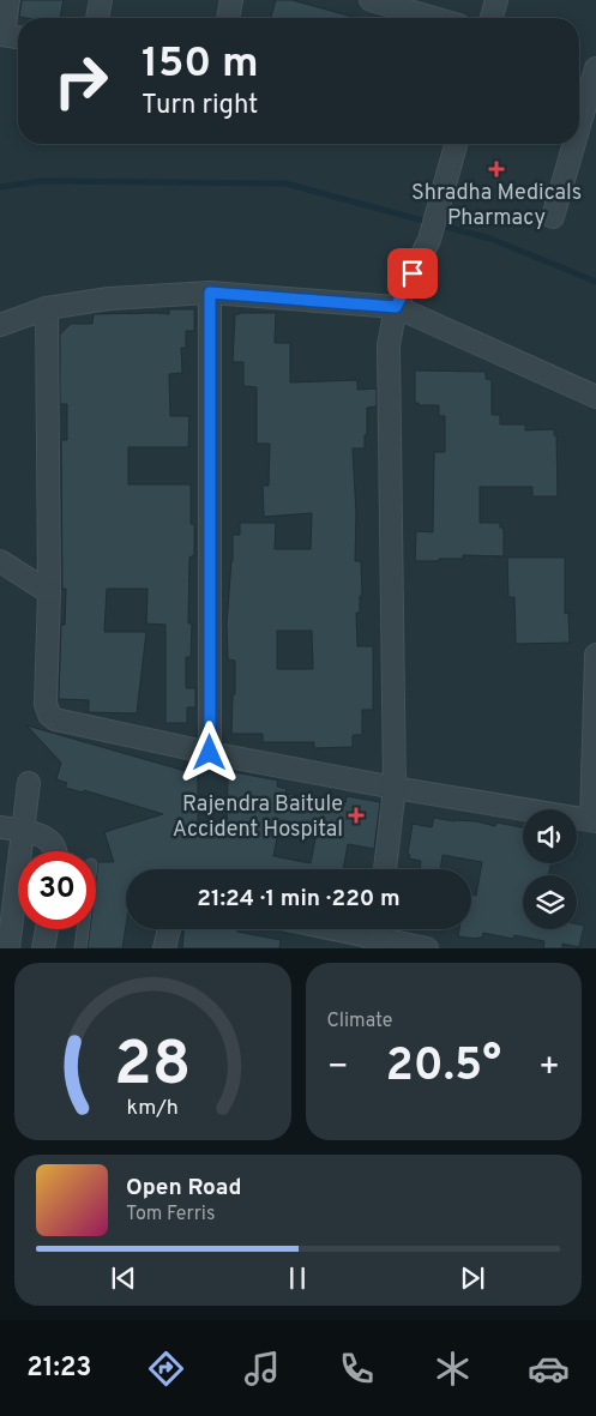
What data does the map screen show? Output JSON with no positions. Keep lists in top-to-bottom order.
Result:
{
  "places": {
    "health": ["Shradha Medicals Pharmacy", "Rajendra Baitule Accident Hospital"]
  },
  "page": {
    "turn": ["150 m", "Turn right"],
    "limit": "30",
    "trip": "21:24 · 1 min · 220 m",
    "tile": "Climate",
    "heat": ["−", "20.5°", "+"],
    "song": ["Open Road", "Tom Ferris"],
    "tabs": "21:23",
    "gauge": ["28", "km/h"]
  }
}
